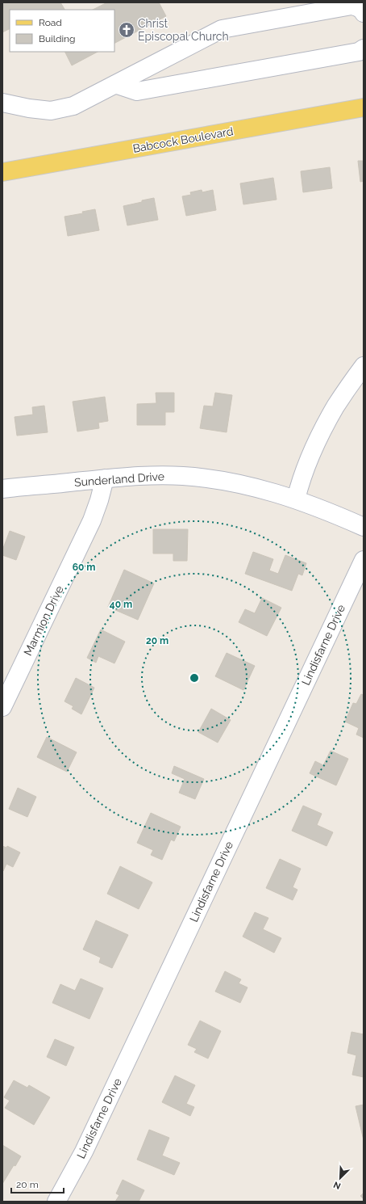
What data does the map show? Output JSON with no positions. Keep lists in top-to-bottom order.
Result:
{
  "streets": {
    "main road": ["Babcock Boulevard"],
    "street": ["Sunderland Drive", "Marmion Drive", "Lindisfarne Drive"]
  },
  "crossings": [
    ["Sunderland Drive", "Marmion Drive"]
  ],
  "places": {
    "church": ["Christ Episcopal Church"]
  },
  "legend": ["Road", "Building"],
  "scale_bar": "20 m",
  "north": "bottom left",
  "rings": ["60 m", "40 m", "20 m"]
}
